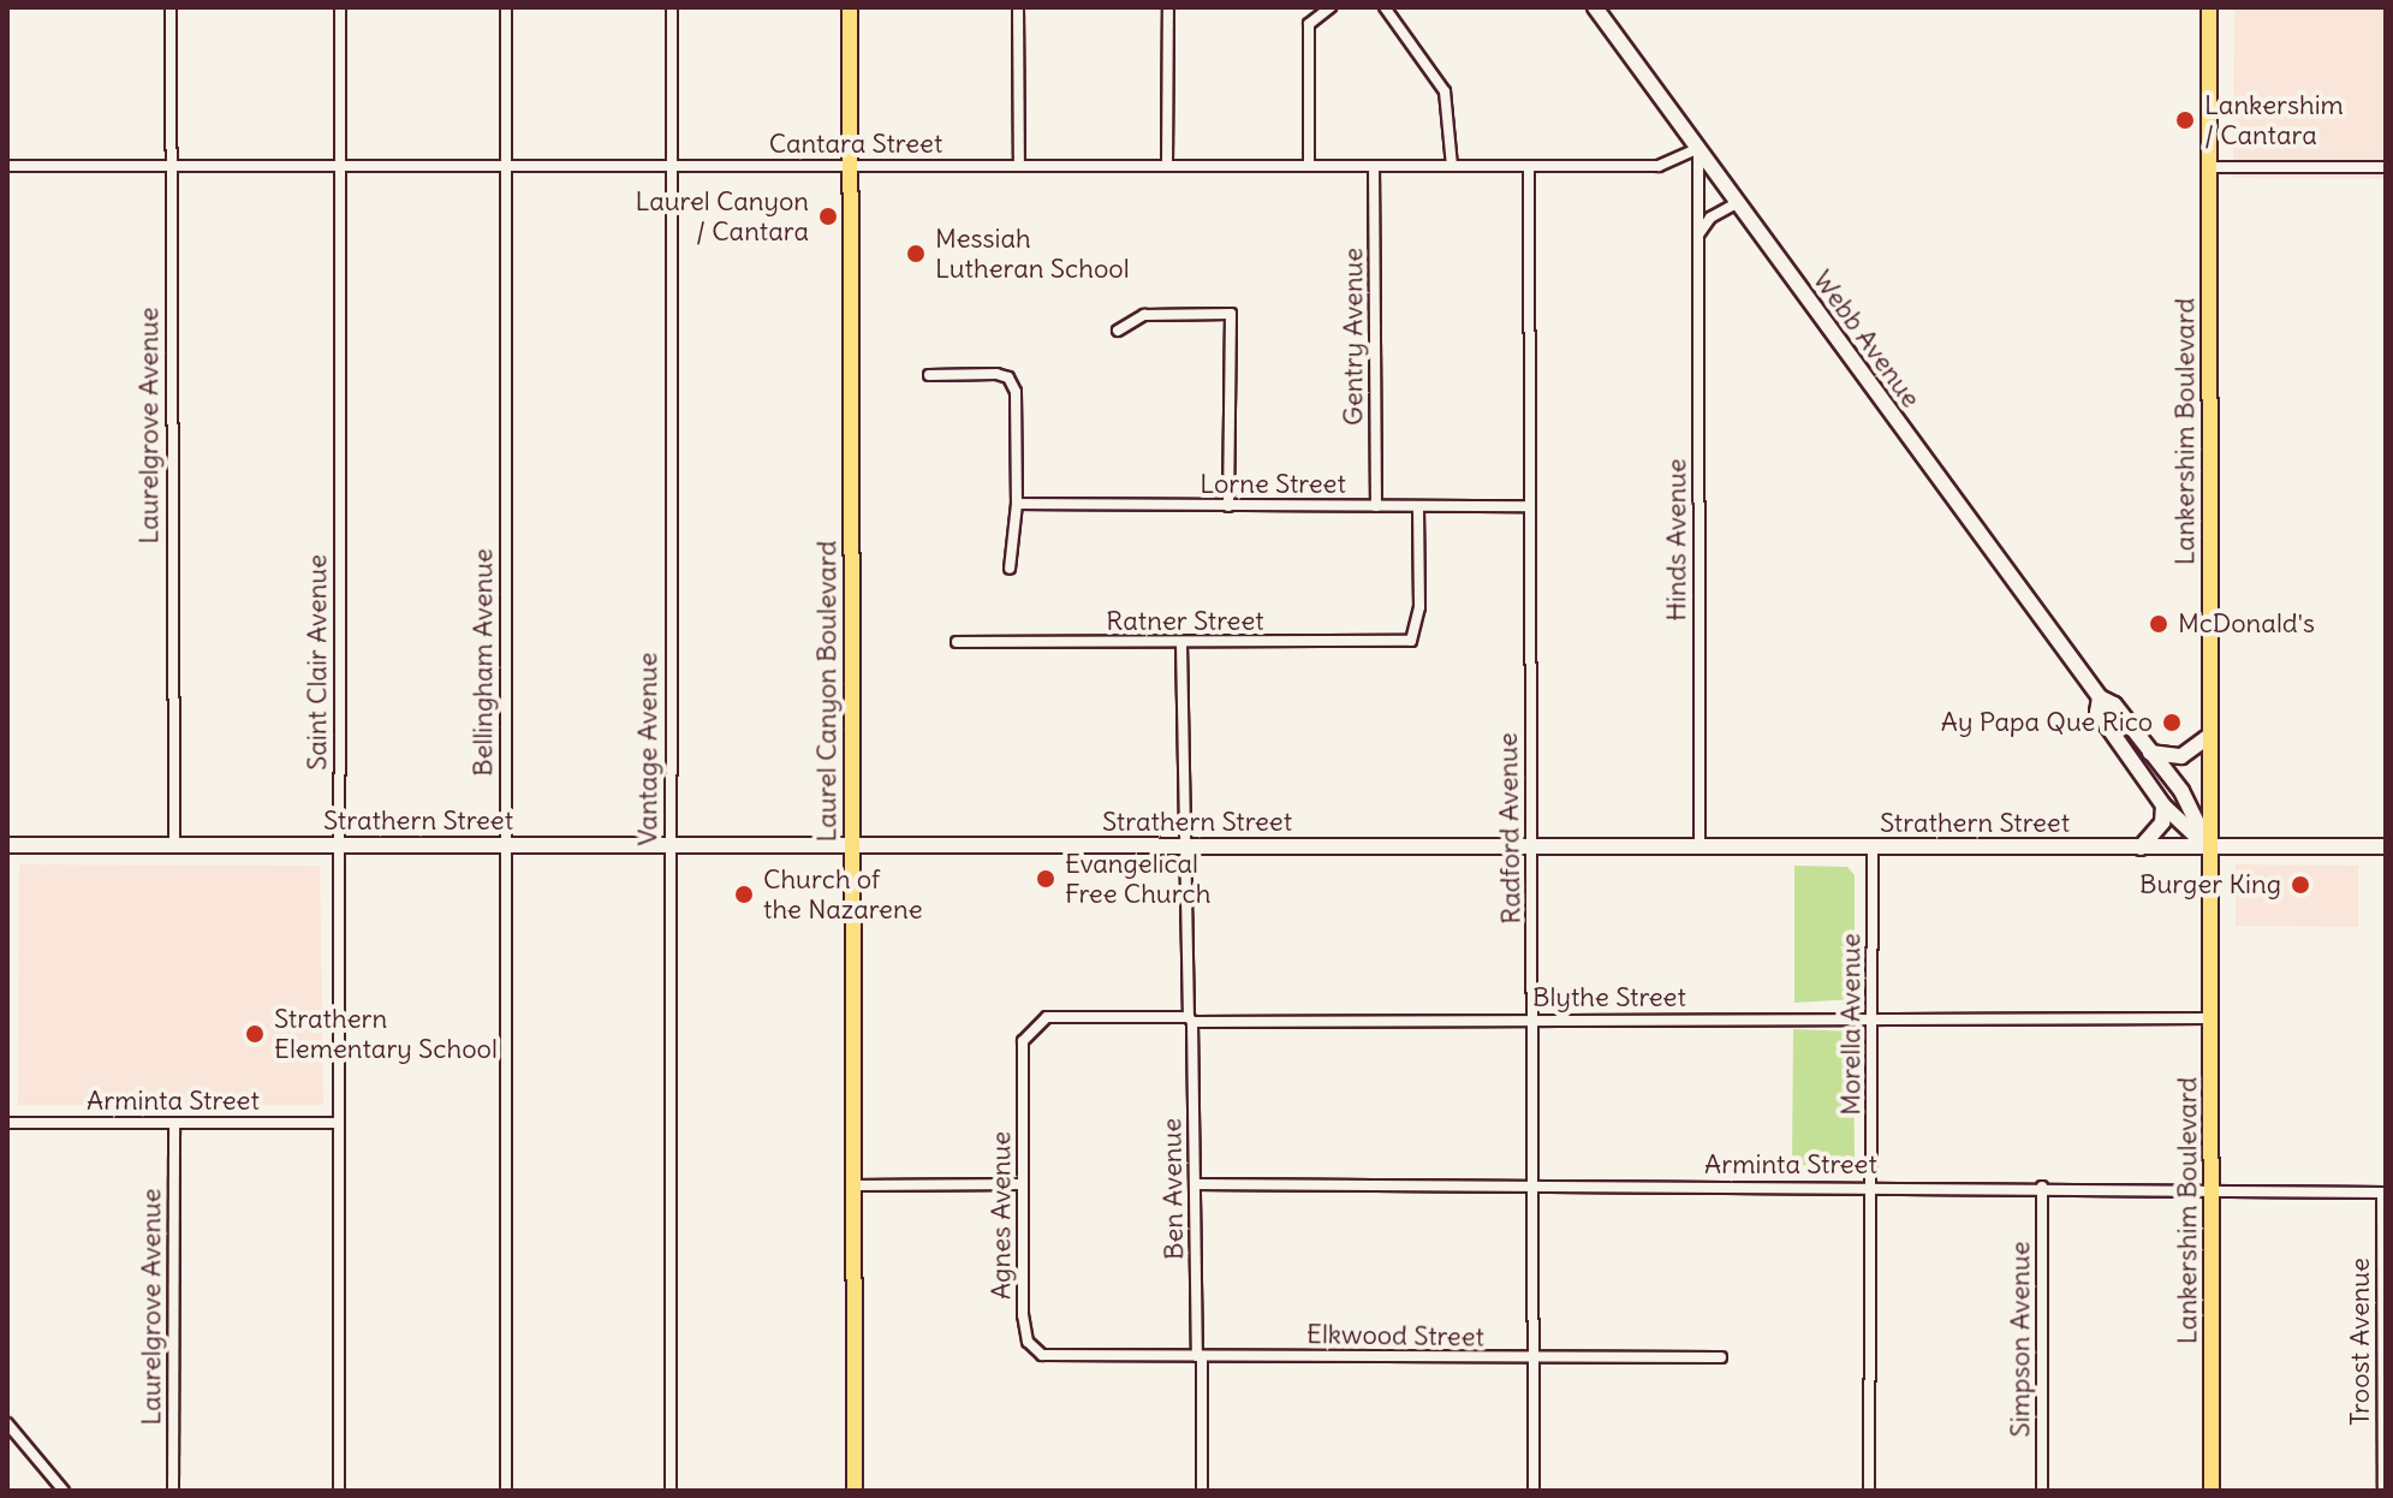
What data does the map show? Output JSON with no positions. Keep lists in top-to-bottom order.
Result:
{
  "streets": {
    "main road": ["Lankershim Boulevard", "Laurel Canyon Boulevard"],
    "street": [
      "Cantara Street",
      "Gentry Avenue",
      "Webb Avenue",
      "Laurelgrove Avenue",
      "Lorne Street",
      "Hinds Avenue",
      "Ratner Street",
      "Saint Clair Avenue",
      "Bellingham Avenue",
      "Vantage Avenue",
      "Strathern Street",
      "Radford Avenue",
      "Blythe Street",
      "Morella Avenue",
      "Arminta Street",
      "Ben Avenue",
      "Agnes Avenue",
      "Elkwood Street",
      "Simpson Avenue",
      "Troost Avenue"
    ]
  },
  "crossings": [
    ["Cantara Street", "Gentry Avenue"],
    ["Cantara Street", "Webb Avenue"],
    ["Cantara Street", "Laurelgrove Avenue"],
    ["Cantara Street", "Hinds Avenue"],
    ["Cantara Street", "Saint Clair Avenue"],
    ["Cantara Street", "Bellingham Avenue"],
    ["Cantara Street", "Laurel Canyon Boulevard"],
    ["Cantara Street", "Vantage Avenue"],
    ["Cantara Street", "Radford Avenue"],
    ["Gentry Avenue", "Lorne Street"],
    ["Webb Avenue", "Lankershim Boulevard"],
    ["Webb Avenue", "Hinds Avenue"],
    ["Webb Avenue", "Strathern Street"],
    ["Laurelgrove Avenue", "Strathern Street"],
    ["Laurelgrove Avenue", "Arminta Street"],
    ["Lankershim Boulevard", "Strathern Street"],
    ["Lankershim Boulevard", "Blythe Street"],
    ["Lankershim Boulevard", "Arminta Street"],
    ["Lorne Street", "Ratner Street"],
    ["Lorne Street", "Radford Avenue"],
    ["Hinds Avenue", "Strathern Street"],
    ["Ratner Street", "Ben Avenue"],
    ["Saint Clair Avenue", "Strathern Street"],
    ["Saint Clair Avenue", "Arminta Street"],
    ["Bellingham Avenue", "Strathern Street"],
    ["Laurel Canyon Boulevard", "Strathern Street"],
    ["Vantage Avenue", "Strathern Street"],
    ["Strathern Street", "Radford Avenue"],
    ["Strathern Street", "Morella Avenue"],
    ["Strathern Street", "Ben Avenue"],
    ["Radford Avenue", "Blythe Street"],
    ["Radford Avenue", "Arminta Street"],
    ["Radford Avenue", "Elkwood Street"],
    ["Blythe Street", "Morella Avenue"],
    ["Blythe Street", "Ben Avenue"],
    ["Blythe Street", "Agnes Avenue"],
    ["Morella Avenue", "Arminta Street"],
    ["Arminta Street", "Ben Avenue"],
    ["Arminta Street", "Simpson Avenue"],
    ["Arminta Street", "Troost Avenue"],
    ["Ben Avenue", "Elkwood Street"],
    ["Agnes Avenue", "Elkwood Street"]
  ],
  "places": [
    "Lankershim / Cantara",
    "Laurel Canyon / Cantara",
    "Messiah Lutheran School",
    "McDonald's",
    "Ay Papa Que Rico",
    "Evangelical Free Church",
    "Burger King",
    "Church of the Nazarene",
    "Strathern Elementary School"
  ]
}
